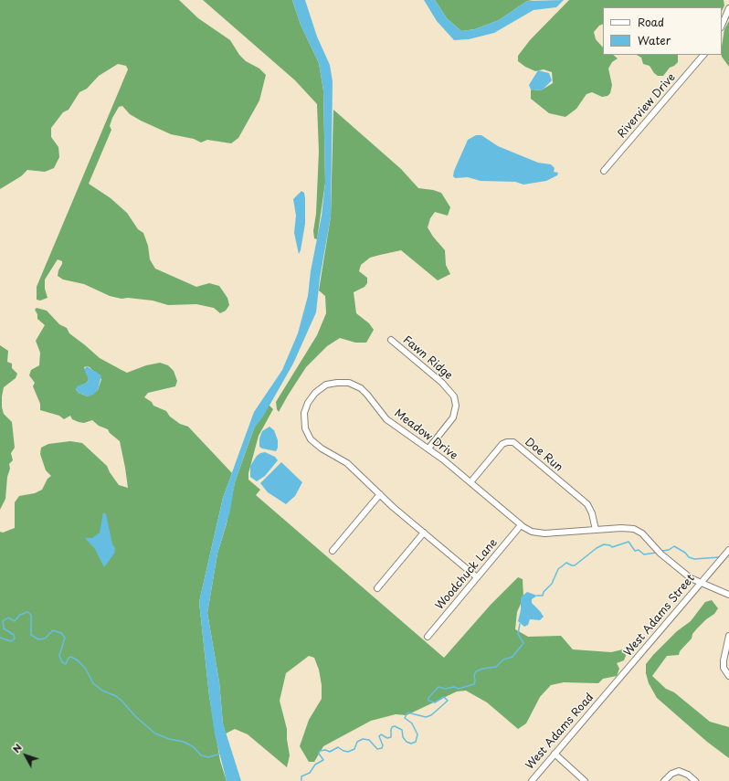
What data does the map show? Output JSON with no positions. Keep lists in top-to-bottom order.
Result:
{
  "streets": {
    "street": [
      "Riverview Drive",
      "Fawn Ridge",
      "Meadow Drive",
      "Doe Run",
      "Woodchuck Lane",
      "West Adams Street",
      "West Adams Road"
    ]
  },
  "crossings": [
    ["Fawn Ridge", "Meadow Drive"],
    ["Meadow Drive", "Doe Run"],
    ["Meadow Drive", "Woodchuck Lane"],
    ["Meadow Drive", "West Adams Street"],
    ["West Adams Street", "West Adams Road"]
  ],
  "legend": ["Road", "Water"],
  "north": "top left"
}
